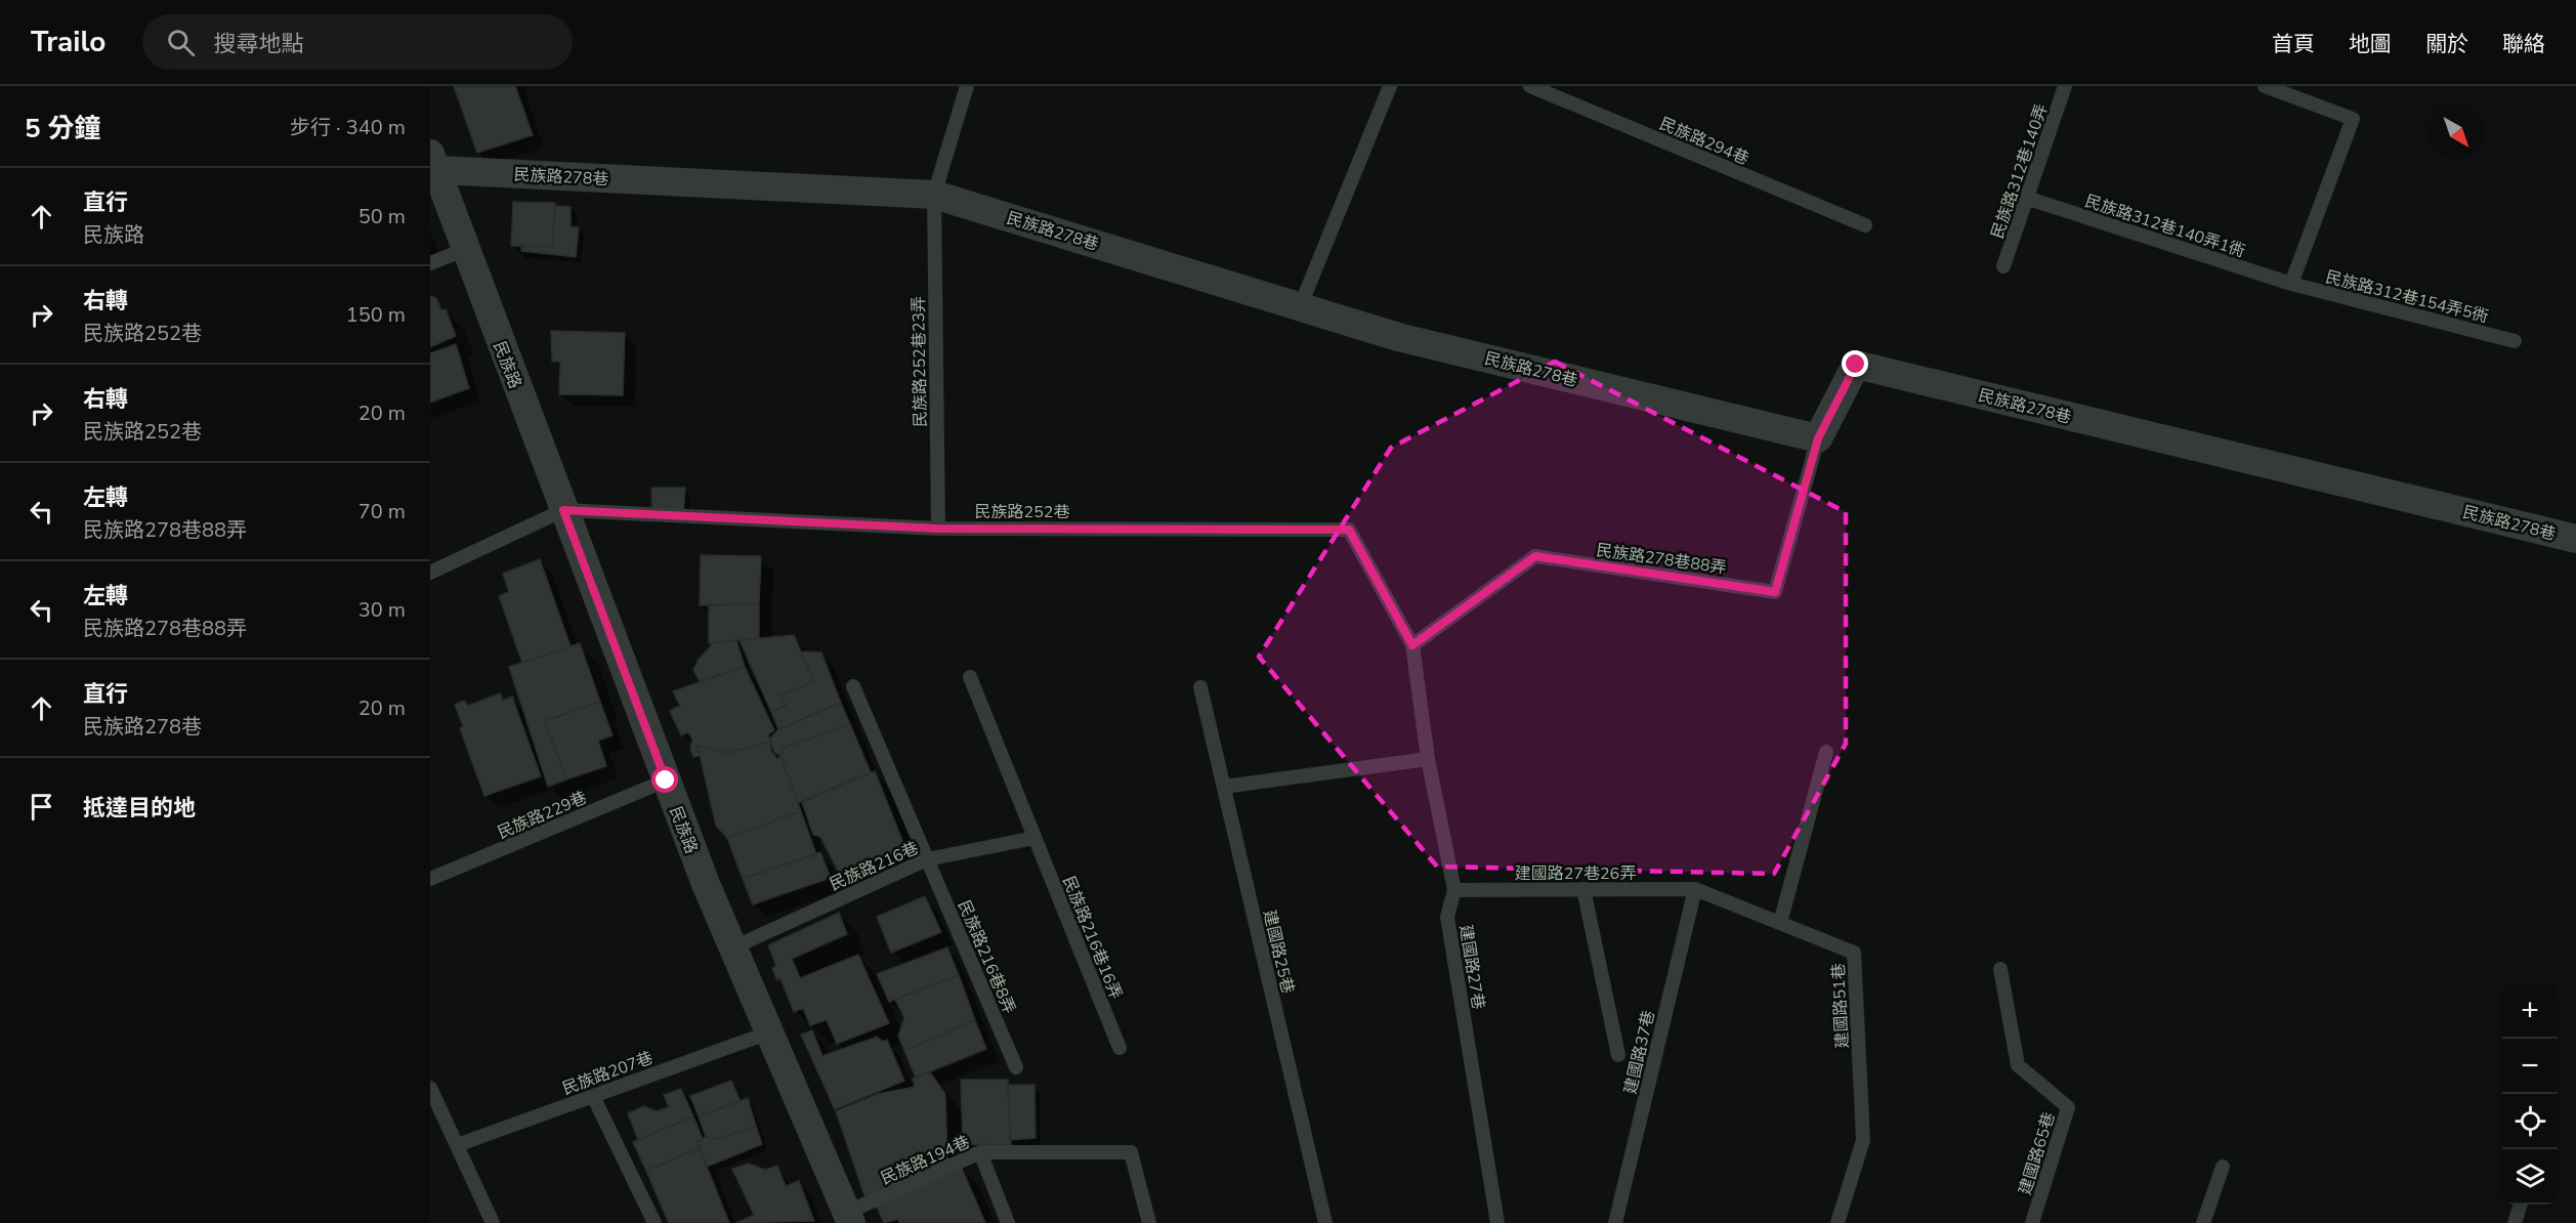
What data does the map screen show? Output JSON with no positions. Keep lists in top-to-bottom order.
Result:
{
  "streets": {
    "street": ["民族路278巷", "民族路"],
    "lane": [
      "民族路294巷",
      "民族路312巷140弄",
      "民族路312巷140弄1衖",
      "民族路312巷154弄5衖",
      "民族路252巷23弄",
      "民族路252巷",
      "民族路278巷88弄",
      "民族路229巷",
      "民族路216巷",
      "建國路27巷26弄",
      "民族路216巷16弄",
      "建國路25巷",
      "民族路216巷8弄",
      "建國路27巷",
      "建國路51巷",
      "建國路37巷",
      "民族路207巷",
      "建國路65巷",
      "民族路194巷"
    ]
  },
  "crossings": [
    ["民族路312巷140弄", "民族路312巷140弄1衖"],
    ["民族路278巷", "民族路252巷23弄"],
    ["民族路278巷", "民族路"],
    ["民族路278巷", "民族路278巷88弄"],
    ["民族路312巷140弄1衖", "民族路312巷154弄5衖"],
    ["民族路252巷23弄", "民族路252巷"],
    ["民族路", "民族路252巷"],
    ["民族路", "民族路229巷"],
    ["民族路", "民族路216巷"],
    ["民族路", "民族路207巷"],
    ["民族路", "民族路194巷"],
    ["民族路252巷", "民族路278巷88弄"],
    ["民族路252巷", "建國路27巷"],
    ["民族路278巷88弄", "建國路27巷"],
    ["民族路216巷", "民族路216巷16弄"],
    ["民族路216巷", "民族路216巷8弄"],
    ["建國路27巷26弄", "建國路27巷"],
    ["建國路27巷26弄", "建國路51巷"],
    ["建國路27巷26弄", "建國路37巷"],
    ["建國路51巷", "建國路37巷"]
  ],
  "north": "bottom right",
  "page": {
    "header": "Trailo",
    "search": "搜尋地點",
    "nav": [
      "首頁",
      "地圖",
      "關於",
      "聯絡"
    ],
    "heading": ["5 分鐘", "步行 · 340 m"],
    "list": [
      ["直行", "民族路", "50 m"],
      ["右轉", "民族路252巷", "150 m"],
      ["右轉", "民族路252巷", "20 m"],
      ["左轉", "民族路278巷88弄", "70 m"],
      ["左轉", "民族路278巷88弄", "30 m"],
      ["直行", "民族路278巷", "20 m"],
      "抵達目的地"
    ],
    "map_buttons": ["+", "−"]
  }
}
